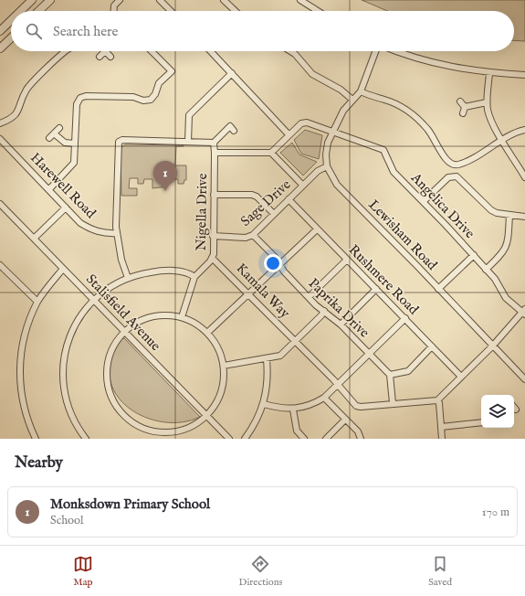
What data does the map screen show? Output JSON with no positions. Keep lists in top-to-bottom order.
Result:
{
  "streets": {
    "street": [
      "Harewell Road",
      "Sage Drive",
      "Angelica Drive",
      "Nigella Drive",
      "Lewisham Road",
      "Rushmere Road",
      "Kamala Way",
      "Paprika Drive",
      "Stalisfield Avenue"
    ]
  },
  "crossings": [
    ["Sage Drive", "Nigella Drive"],
    ["Sage Drive", "Lewisham Road"],
    ["Sage Drive", "Rushmere Road"],
    ["Sage Drive", "Paprika Drive"],
    ["Nigella Drive", "Kamala Way"]
  ],
  "page": {
    "search": "Search here",
    "pins": "1",
    "heading": "Nearby",
    "list": [
      {
        "mark": "1",
        "name": "Monksdown Primary School",
        "note": "School",
        "value": "170 m"
      }
    ],
    "nav": ["Map", "Directions", "Saved"]
  }
}
